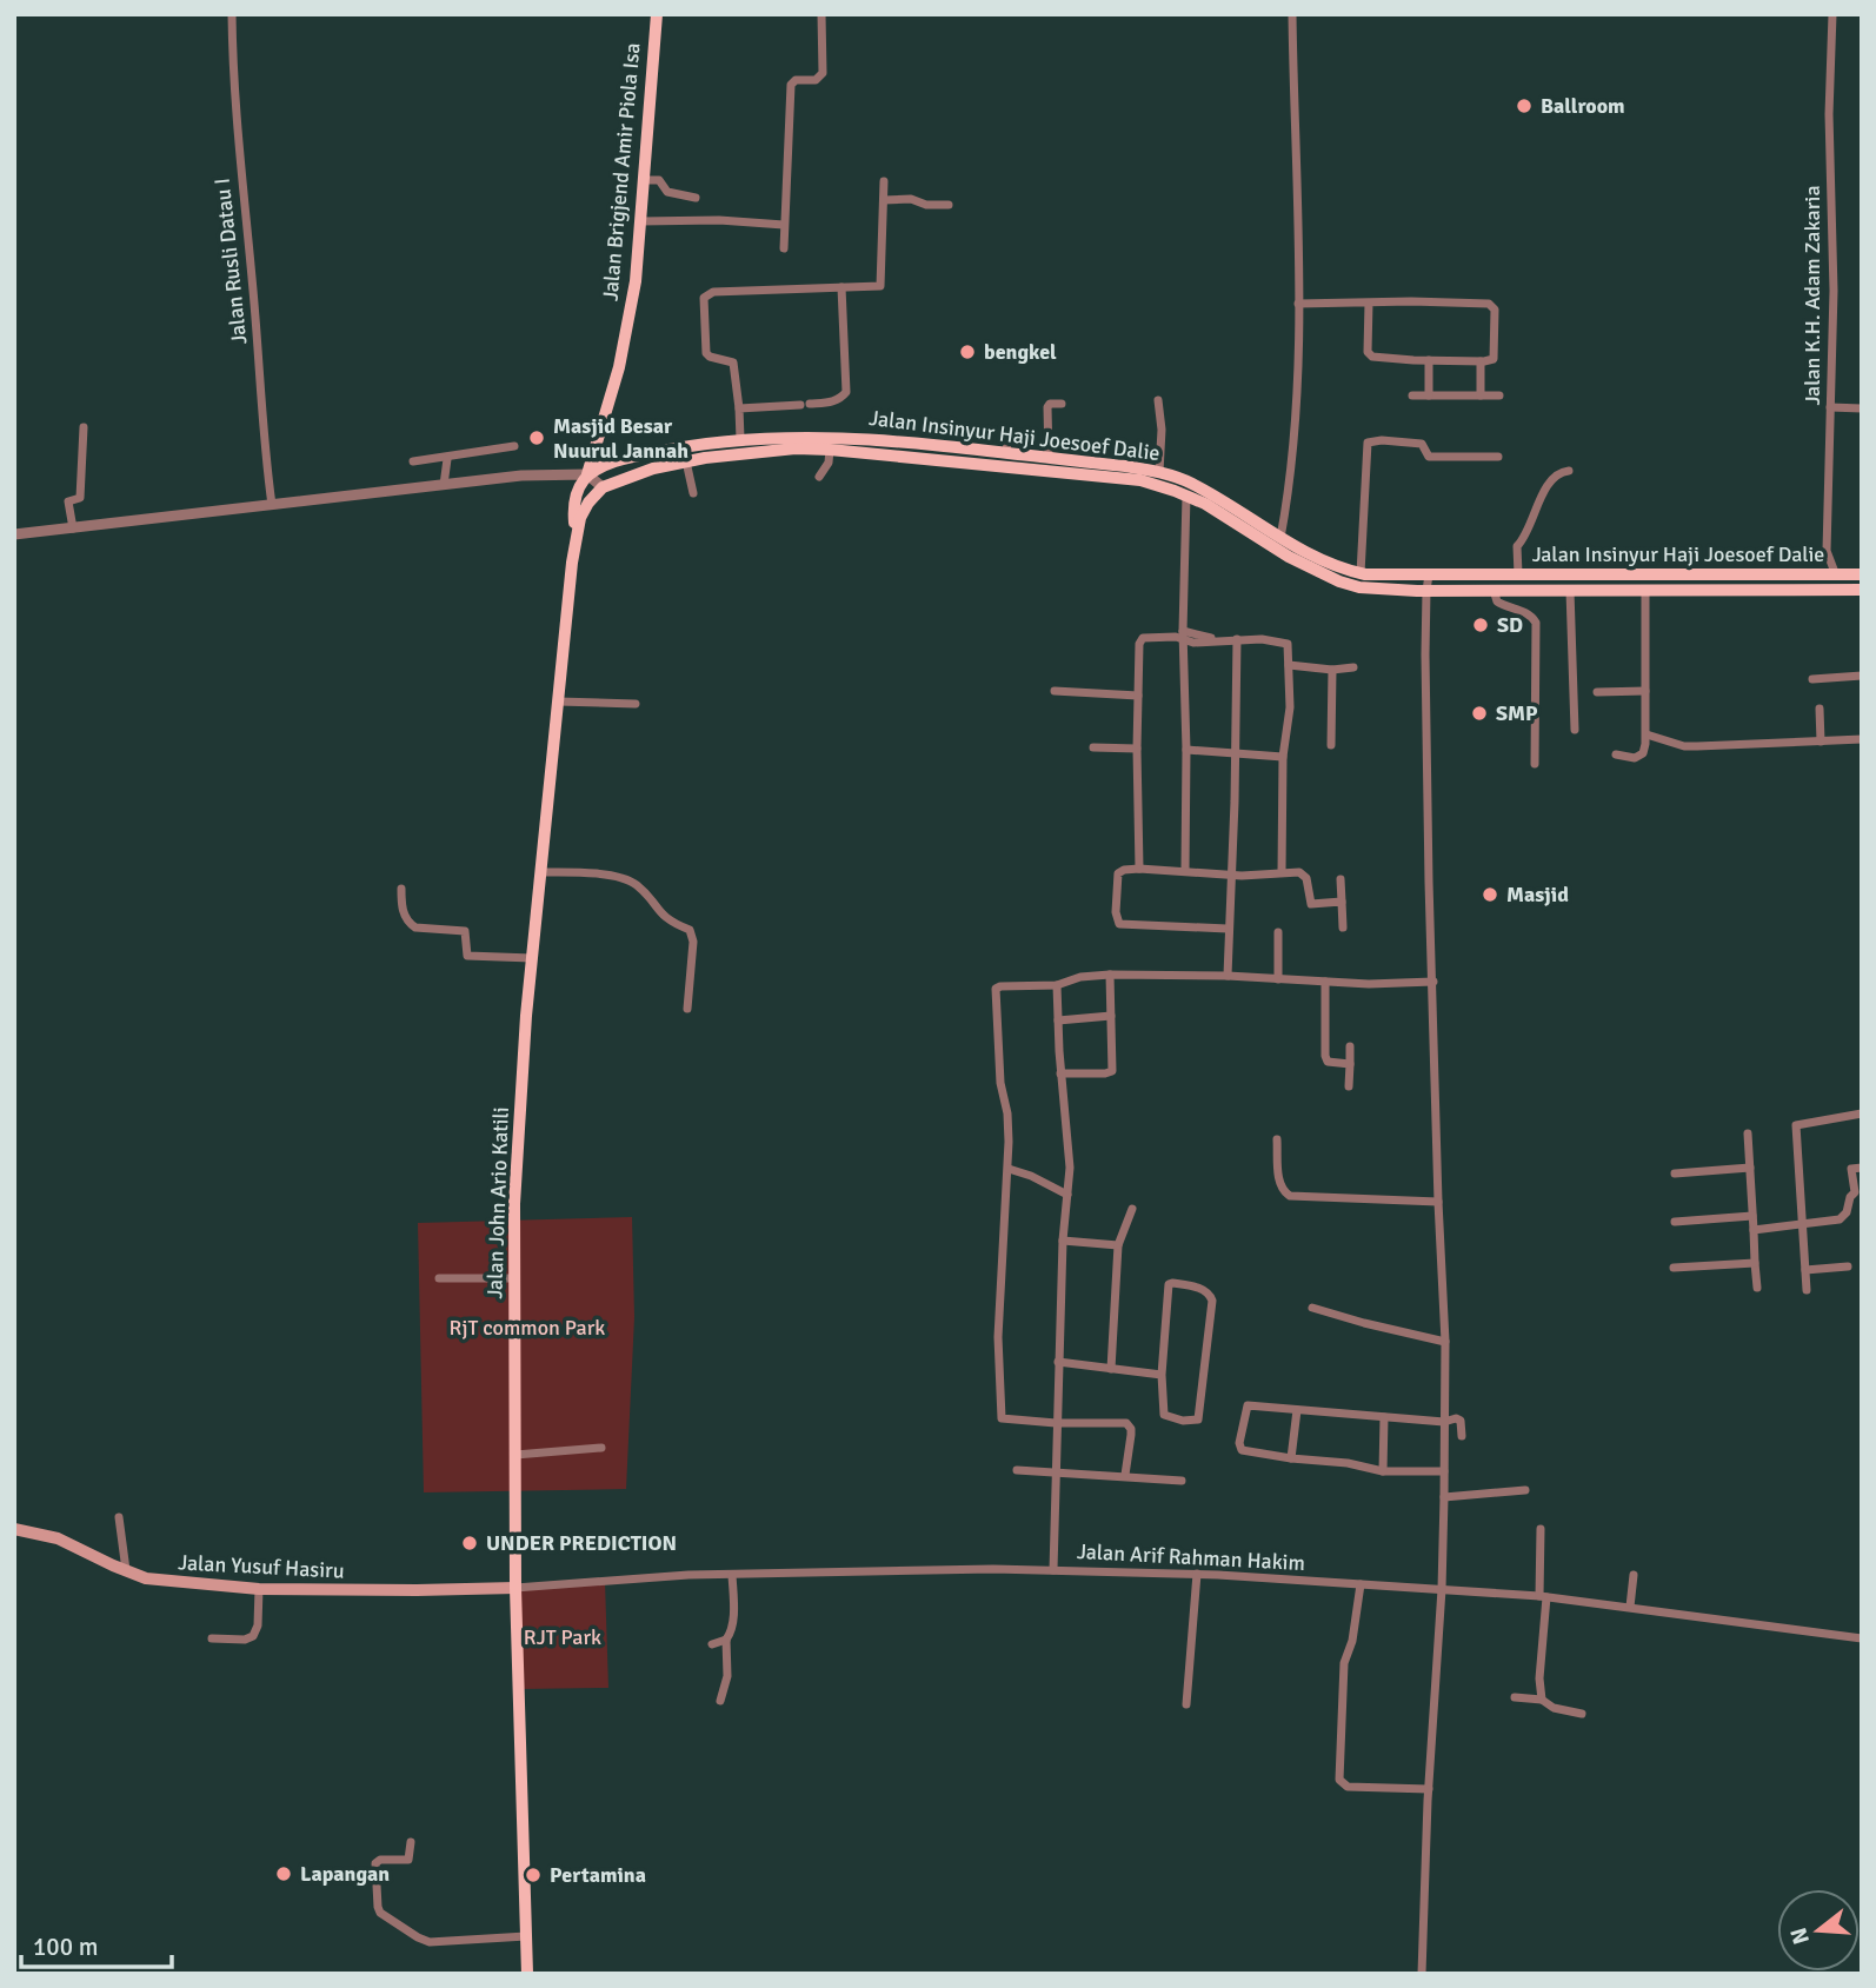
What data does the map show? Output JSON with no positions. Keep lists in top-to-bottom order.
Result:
{
  "streets": {
    "main road": [
      "Jalan Brigjend Amir Piola Isa",
      "Jalan Insinyur Haji Joesoef Dalie",
      "Jalan John Ario Katili",
      "Jalan Yusuf Hasiru"
    ],
    "street": ["Jalan Rusli Datau I", "Jalan K.H. Adam Zakaria", "Jalan Arif Rahman Hakim"]
  },
  "crossings": [
    ["Jalan Brigjend Amir Piola Isa", "Jalan Insinyur Haji Joesoef Dalie"],
    ["Jalan Brigjend Amir Piola Isa", "Jalan John Ario Katili"],
    ["Jalan K.H. Adam Zakaria", "Jalan Insinyur Haji Joesoef Dalie"],
    ["Jalan Insinyur Haji Joesoef Dalie", "Jalan John Ario Katili"],
    ["Jalan John Ario Katili", "Jalan Arif Rahman Hakim"],
    ["Jalan John Ario Katili", "Jalan Yusuf Hasiru"],
    ["Jalan Arif Rahman Hakim", "Jalan Yusuf Hasiru"]
  ],
  "parks": ["RjT common Park", "RJT Park"],
  "places": [
    "Ballroom",
    "bengkel",
    "Masjid Besar Nuurul Jannah",
    "SD",
    "SMP",
    "Masjid",
    "UNDER PREDICTION",
    "Lapangan",
    "Pertamina"
  ],
  "scale_bar": "100 m",
  "north": "left"
}
